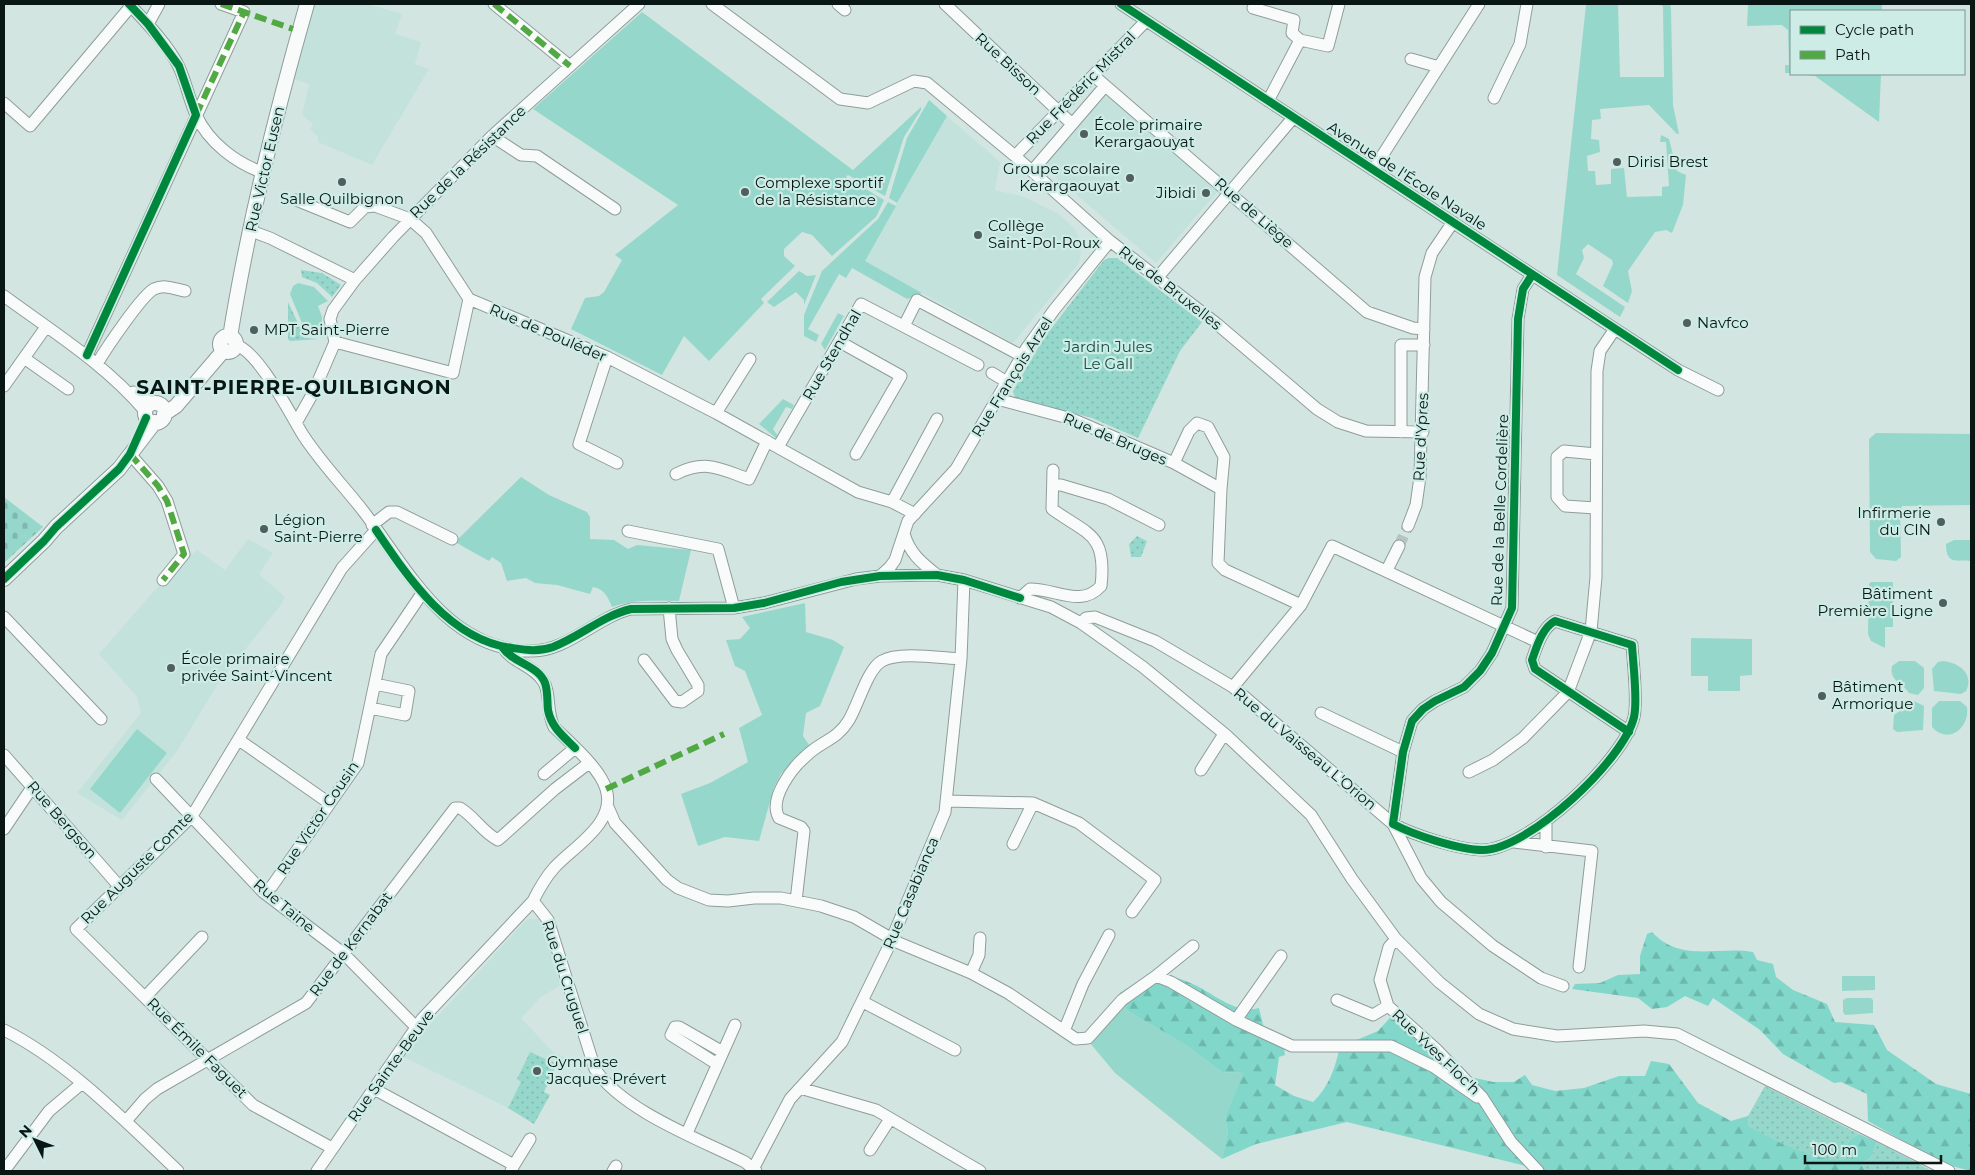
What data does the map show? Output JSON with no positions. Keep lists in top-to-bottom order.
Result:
{
  "streets": {
    "main road": ["Rue Victor Eusen"],
    "street": [
      "Rue Bisson",
      "Rue Frédéric Mistral",
      "Rue de la Résistance",
      "Avenue de l'École Navale",
      "Rue de Liège",
      "Rue de Bruxelles",
      "Rue de Pouléder",
      "Rue Stendhal",
      "Rue François Arzel",
      "Rue d'Ypres",
      "Rue de Bruges",
      "Rue de la Belle Cordelière",
      "Rue du Vaisseau L'Orion",
      "Rue Victor Cousin",
      "Rue Bergson",
      "Rue Auguste Comte",
      "Rue Casabianca",
      "Rue Taine",
      "Rue de Kernabat",
      "Rue du Cruguel",
      "Rue Émile Faguet",
      "Rue Yves Floc'h",
      "Rue Sainte-Beuve"
    ]
  },
  "crossings": [
    ["Rue Bisson", "Rue Frédéric Mistral"],
    ["Rue Frédéric Mistral", "Avenue de l'École Navale"],
    ["Rue Frédéric Mistral", "Rue de Liège"],
    ["Rue Frédéric Mistral", "Rue de Bruxelles"],
    ["Avenue de l'École Navale", "Rue d'Ypres"],
    ["Avenue de l'École Navale", "Rue de la Belle Cordelière"],
    ["Rue de Liège", "Rue d'Ypres"],
    ["Rue de Bruxelles", "Rue François Arzel"],
    ["Rue de Bruxelles", "Rue d'Ypres"],
    ["Rue de Pouléder", "Rue Stendhal"],
    ["Rue de Pouléder", "Rue François Arzel"],
    ["Rue François Arzel", "Rue de Bruges"],
    ["Rue de la Belle Cordelière", "Rue du Vaisseau L'Orion"],
    ["Rue Victor Cousin", "Rue Taine"],
    ["Rue Bergson", "Rue Auguste Comte"],
    ["Rue Auguste Comte", "Rue Taine"],
    ["Rue Auguste Comte", "Rue Émile Faguet"],
    ["Rue Casabianca", "Rue du Cruguel"],
    ["Rue Taine", "Rue de Kernabat"],
    ["Rue Taine", "Rue Sainte-Beuve"],
    ["Rue de Kernabat", "Rue Émile Faguet"],
    ["Rue du Cruguel", "Rue Sainte-Beuve"],
    ["Rue Émile Faguet", "Rue Sainte-Beuve"]
  ],
  "districts": ["SAINT-PIERRE-QUILBIGNON"],
  "parks": ["Jardin Jules Le Gall"],
  "places": [
    "École primaire Kerargaouyat",
    "Dirisi Brest",
    "Groupe scolaire Kerargaouyat",
    "Salle Quilbignon",
    "Complexe sportif de la Résistance",
    "Jibidi",
    "Collège Saint-Pol-Roux",
    "Navfco",
    "MPT Saint-Pierre",
    "Infirmerie du CIN",
    "Légion Saint-Pierre",
    "Bâtiment Première Ligne",
    "École primaire privée Saint-Vincent",
    "Bâtiment Armorique",
    "Gymnase Jacques Prévert"
  ],
  "legend": ["Cycle path", "Path"],
  "scale_bar": "100 m",
  "north": "top left"
}
